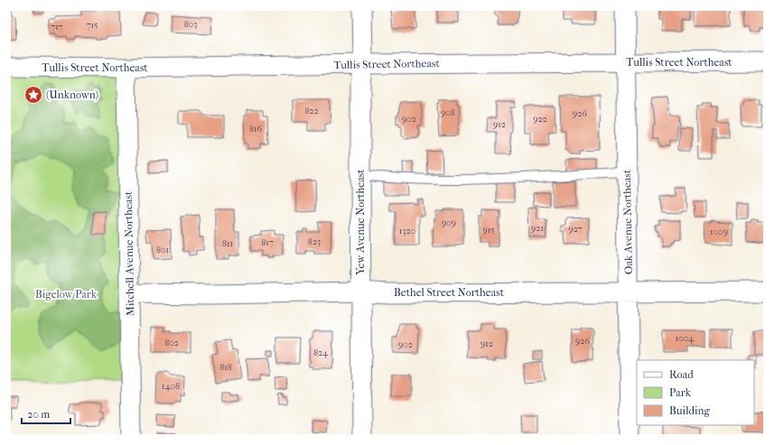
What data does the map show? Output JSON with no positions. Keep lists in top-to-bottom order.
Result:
{
  "streets": {
    "street": [
      "Tullis Street Northeast",
      "Yew Avenue Northeast",
      "Oak Avenue Northeast",
      "Mitchell Avenue Northeast",
      "Bethel Street Northeast"
    ]
  },
  "crossings": [
    ["Tullis Street Northeast", "Yew Avenue Northeast"],
    ["Tullis Street Northeast", "Oak Avenue Northeast"],
    ["Tullis Street Northeast", "Mitchell Avenue Northeast"],
    ["Yew Avenue Northeast", "Bethel Street Northeast"],
    ["Oak Avenue Northeast", "Bethel Street Northeast"],
    ["Mitchell Avenue Northeast", "Bethel Street Northeast"]
  ],
  "parks": ["Bigelow Park"],
  "places": {
    "place": ["(Unknown)"]
  },
  "house_numbers": [
    "803",
    "715",
    "717",
    "822",
    "908",
    "926",
    "902",
    "922",
    "912",
    "816",
    "909",
    "921",
    "927",
    "915",
    "1320",
    "1009",
    "823",
    "817",
    "811",
    "801",
    "1004",
    "926",
    "802",
    "912",
    "902",
    "824",
    "818",
    "1408"
  ],
  "legend": ["Road", "Park", "Building"],
  "scale_bar": "20 m"
}
